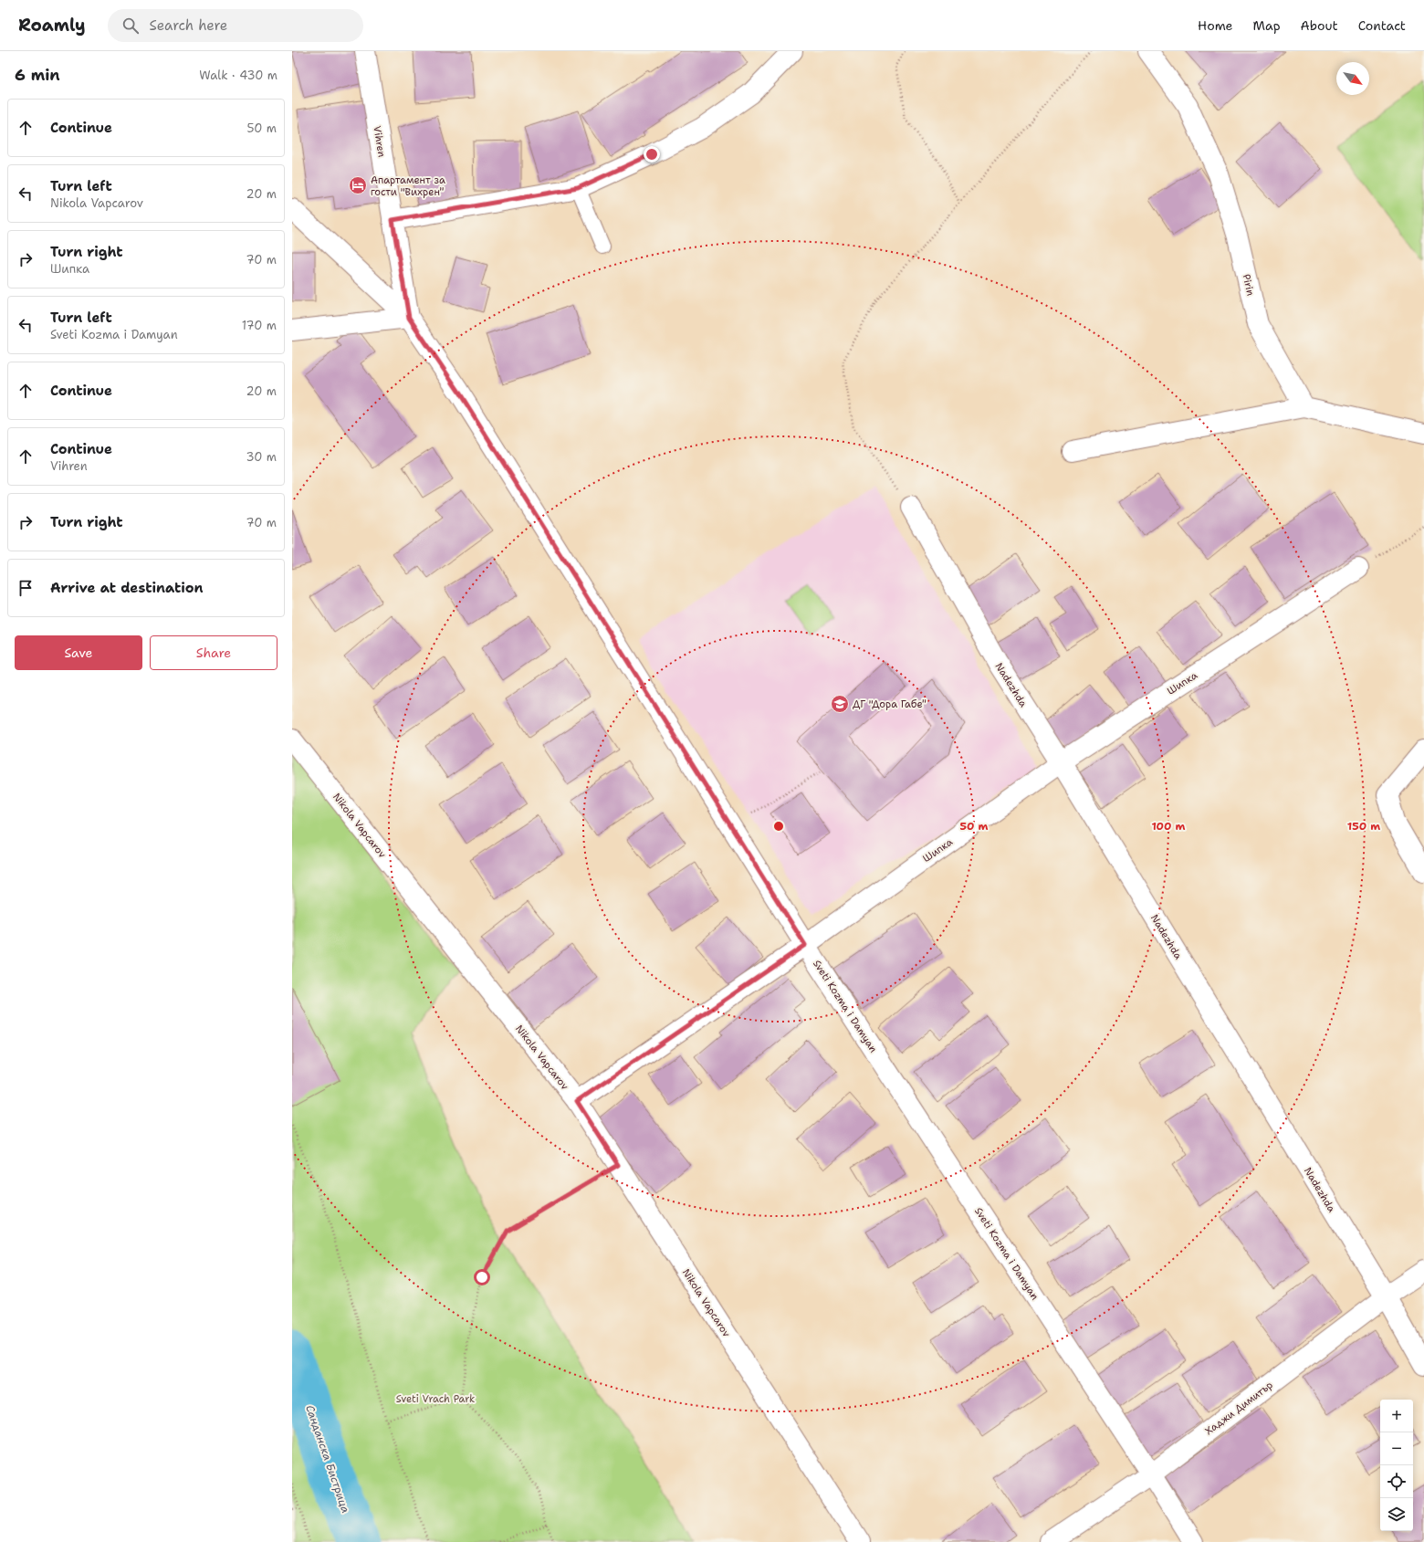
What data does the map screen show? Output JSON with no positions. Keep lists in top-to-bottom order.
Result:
{
  "streets": {
    "street": [
      "Vihren",
      "Pirin",
      "Шипка",
      "Nadezhda",
      "Nikola Vapcarov",
      "Sveti Kozma i Damyan",
      "Хаджи Димитър"
    ]
  },
  "crossings": [
    ["Vihren", "Sveti Kozma i Damyan"],
    ["Шипка", "Nadezhda"],
    ["Шипка", "Nikola Vapcarov"],
    ["Шипка", "Sveti Kozma i Damyan"],
    ["Nadezhda", "Хаджи Димитър"],
    ["Sveti Kozma i Damyan", "Хаджи Димитър"]
  ],
  "water": ["Санданска Бистрица"],
  "parks": ["Sveti Vrach Park"],
  "places": {
    "hotel": ["Апартамент за гости \"Вихрен\""],
    "school or university": ["ДГ \"Дора Габе\""]
  },
  "north": "bottom right",
  "page": {
    "header": "Roamly",
    "search": "Search here",
    "nav": [
      "Home",
      "Map",
      "About",
      "Contact"
    ],
    "heading": ["6 min", "Walk · 430 m"],
    "list": [
      ["Continue", "50 m"],
      ["Turn left", "Nikola Vapcarov", "20 m"],
      ["Turn right", "Шипка", "70 m"],
      ["Turn left", "Sveti Kozma i Damyan", "170 m"],
      ["Continue", "20 m"],
      ["Continue", "Vihren", "30 m"],
      ["Turn right", "70 m"],
      "Arrive at destination"
    ],
    "buttons": ["Save", "Share"],
    "map_buttons": ["+", "−"]
  },
  "rings": ["50 m", "100 m", "150 m"]
}
